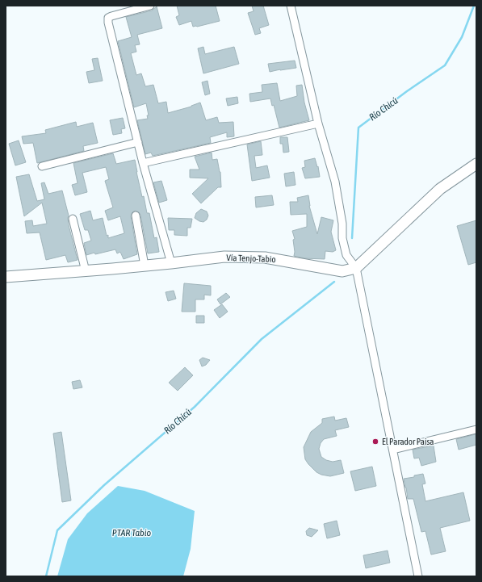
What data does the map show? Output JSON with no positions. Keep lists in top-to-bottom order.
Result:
{
  "streets": {
    "main road": ["Vía Tenjo-Tabio"]
  },
  "water": ["Río Chicú", "PTAR Tabio"],
  "places": ["El Parador Paisa"]
}
